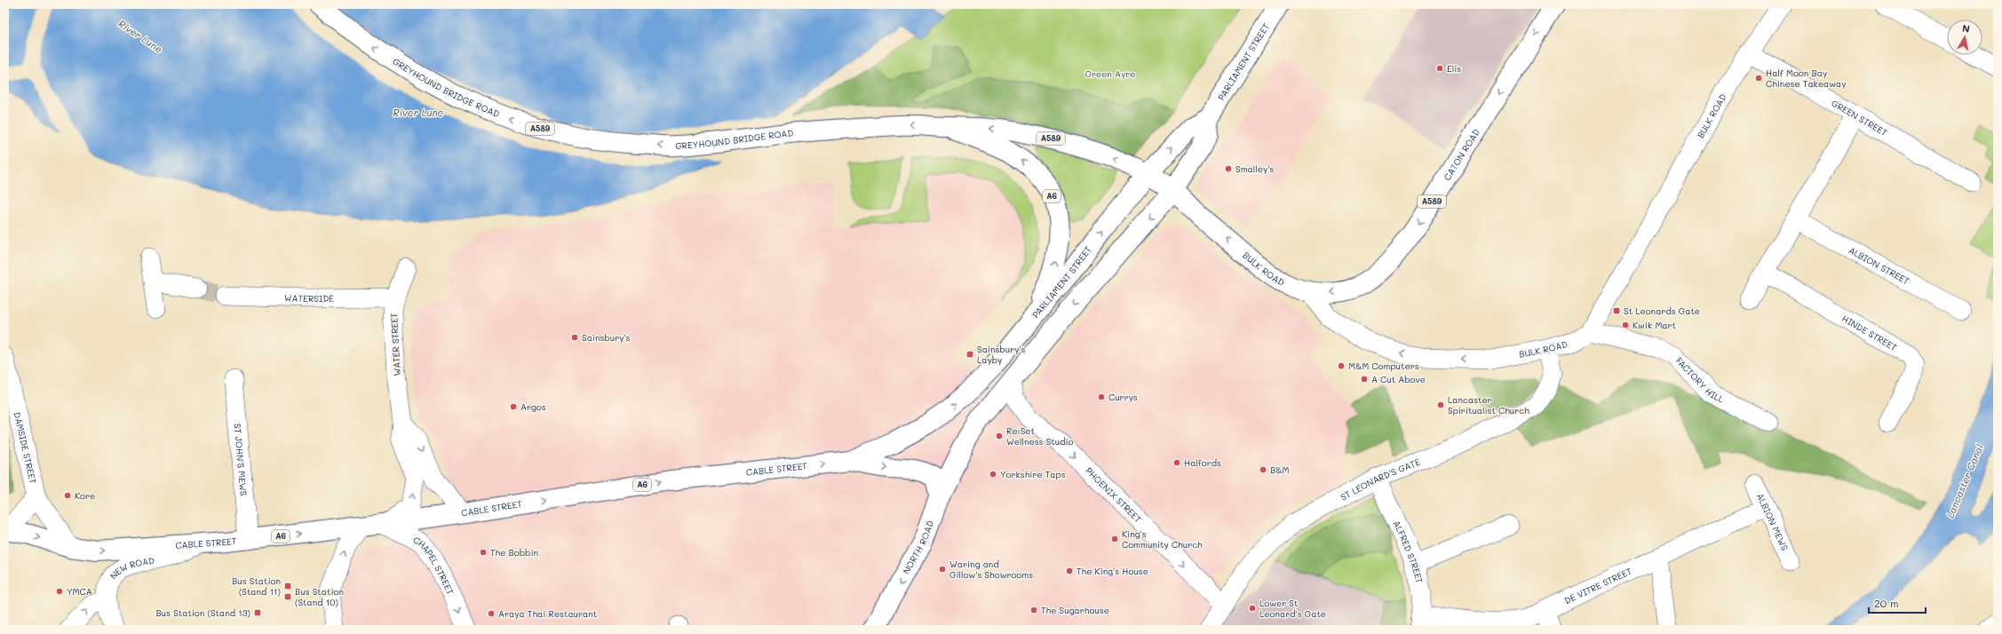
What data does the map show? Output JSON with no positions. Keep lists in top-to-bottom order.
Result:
{
  "streets": {
    "main road": [
      "PARLIAMENT STREET",
      "GREYHOUND BRIDGE ROAD",
      "BULK ROAD",
      "A589",
      "CATON ROAD",
      "A6",
      "CABLE STREET",
      "NORTH ROAD"
    ],
    "street": [
      "GREEN STREET",
      "ALBION STREET",
      "WATERSIDE",
      "HINDE STREET",
      "WATER STREET",
      "FACTORY HILL",
      "DAMSIDE STREET",
      "ST JOHN'S MEWS",
      "ST LEONARD'S GATE",
      "PHOENIX STREET",
      "ALBION MEWS",
      "ALFRED STREET",
      "CHAPEL STREET",
      "NEW ROAD",
      "DE VITRE STREET"
    ]
  },
  "crossings": [
    ["PARLIAMENT STREET", "GREYHOUND BRIDGE ROAD"],
    ["PARLIAMENT STREET", "A6"],
    ["PARLIAMENT STREET", "CABLE STREET"],
    ["GREYHOUND BRIDGE ROAD", "BULK ROAD"],
    ["GREYHOUND BRIDGE ROAD", "A6"],
    ["BULK ROAD", "GREEN STREET"],
    ["BULK ROAD", "CATON ROAD"],
    ["BULK ROAD", "FACTORY HILL"],
    ["BULK ROAD", "ST LEONARD'S GATE"],
    ["A6", "DAMSIDE STREET"],
    ["A6", "CABLE STREET"],
    ["A6", "NORTH ROAD"],
    ["WATERSIDE", "WATER STREET"],
    ["WATER STREET", "CABLE STREET"],
    ["WATER STREET", "CHAPEL STREET"],
    ["DAMSIDE STREET", "CABLE STREET"],
    ["ST JOHN'S MEWS", "CABLE STREET"],
    ["CABLE STREET", "CHAPEL STREET"],
    ["CABLE STREET", "NEW ROAD"],
    ["ST LEONARD'S GATE", "PHOENIX STREET"],
    ["ST LEONARD'S GATE", "ALFRED STREET"],
    ["PHOENIX STREET", "NORTH ROAD"],
    ["ALBION MEWS", "DE VITRE STREET"],
    ["ALFRED STREET", "DE VITRE STREET"]
  ],
  "one_way": [
    "GREYHOUND BRIDGE ROAD",
    "BULK ROAD",
    "CATON ROAD",
    "WATER STREET",
    "CABLE STREET",
    "PHOENIX STREET",
    "NORTH ROAD"
  ],
  "water": ["River Lune", "Lancaster Canal"],
  "parks": ["Green Ayre"],
  "places": {
    "other": [
      "Elis",
      "Half Moon Bay Chinese Takeaway",
      "Smalley's",
      "Kwik Mart",
      "Sainsbury's",
      "M&M Computers",
      "A Cut Above",
      "Currys",
      "Lancaster Spiritualist Church",
      "Argos",
      "Re:Set Wellness Studio",
      "Halfords",
      "B&M",
      "Yorkshire Taps",
      "Kore",
      "King's Community Church",
      "The Bobbin",
      "Waring and Gillow's Showrooms",
      "The King's House",
      "YMCA",
      "Lower St Leonard's Gate",
      "The Sugarhouse",
      "Araya Thai Restaurant"
    ],
    "transit": [
      "St Leonards Gate",
      "Sainsbury's Layby",
      "Bus Station (Stand 11)",
      "Bus Station (Stand 10)",
      "Bus Station (Stand 13)"
    ]
  },
  "scale_bar": "20 m",
  "north": "top"
}
